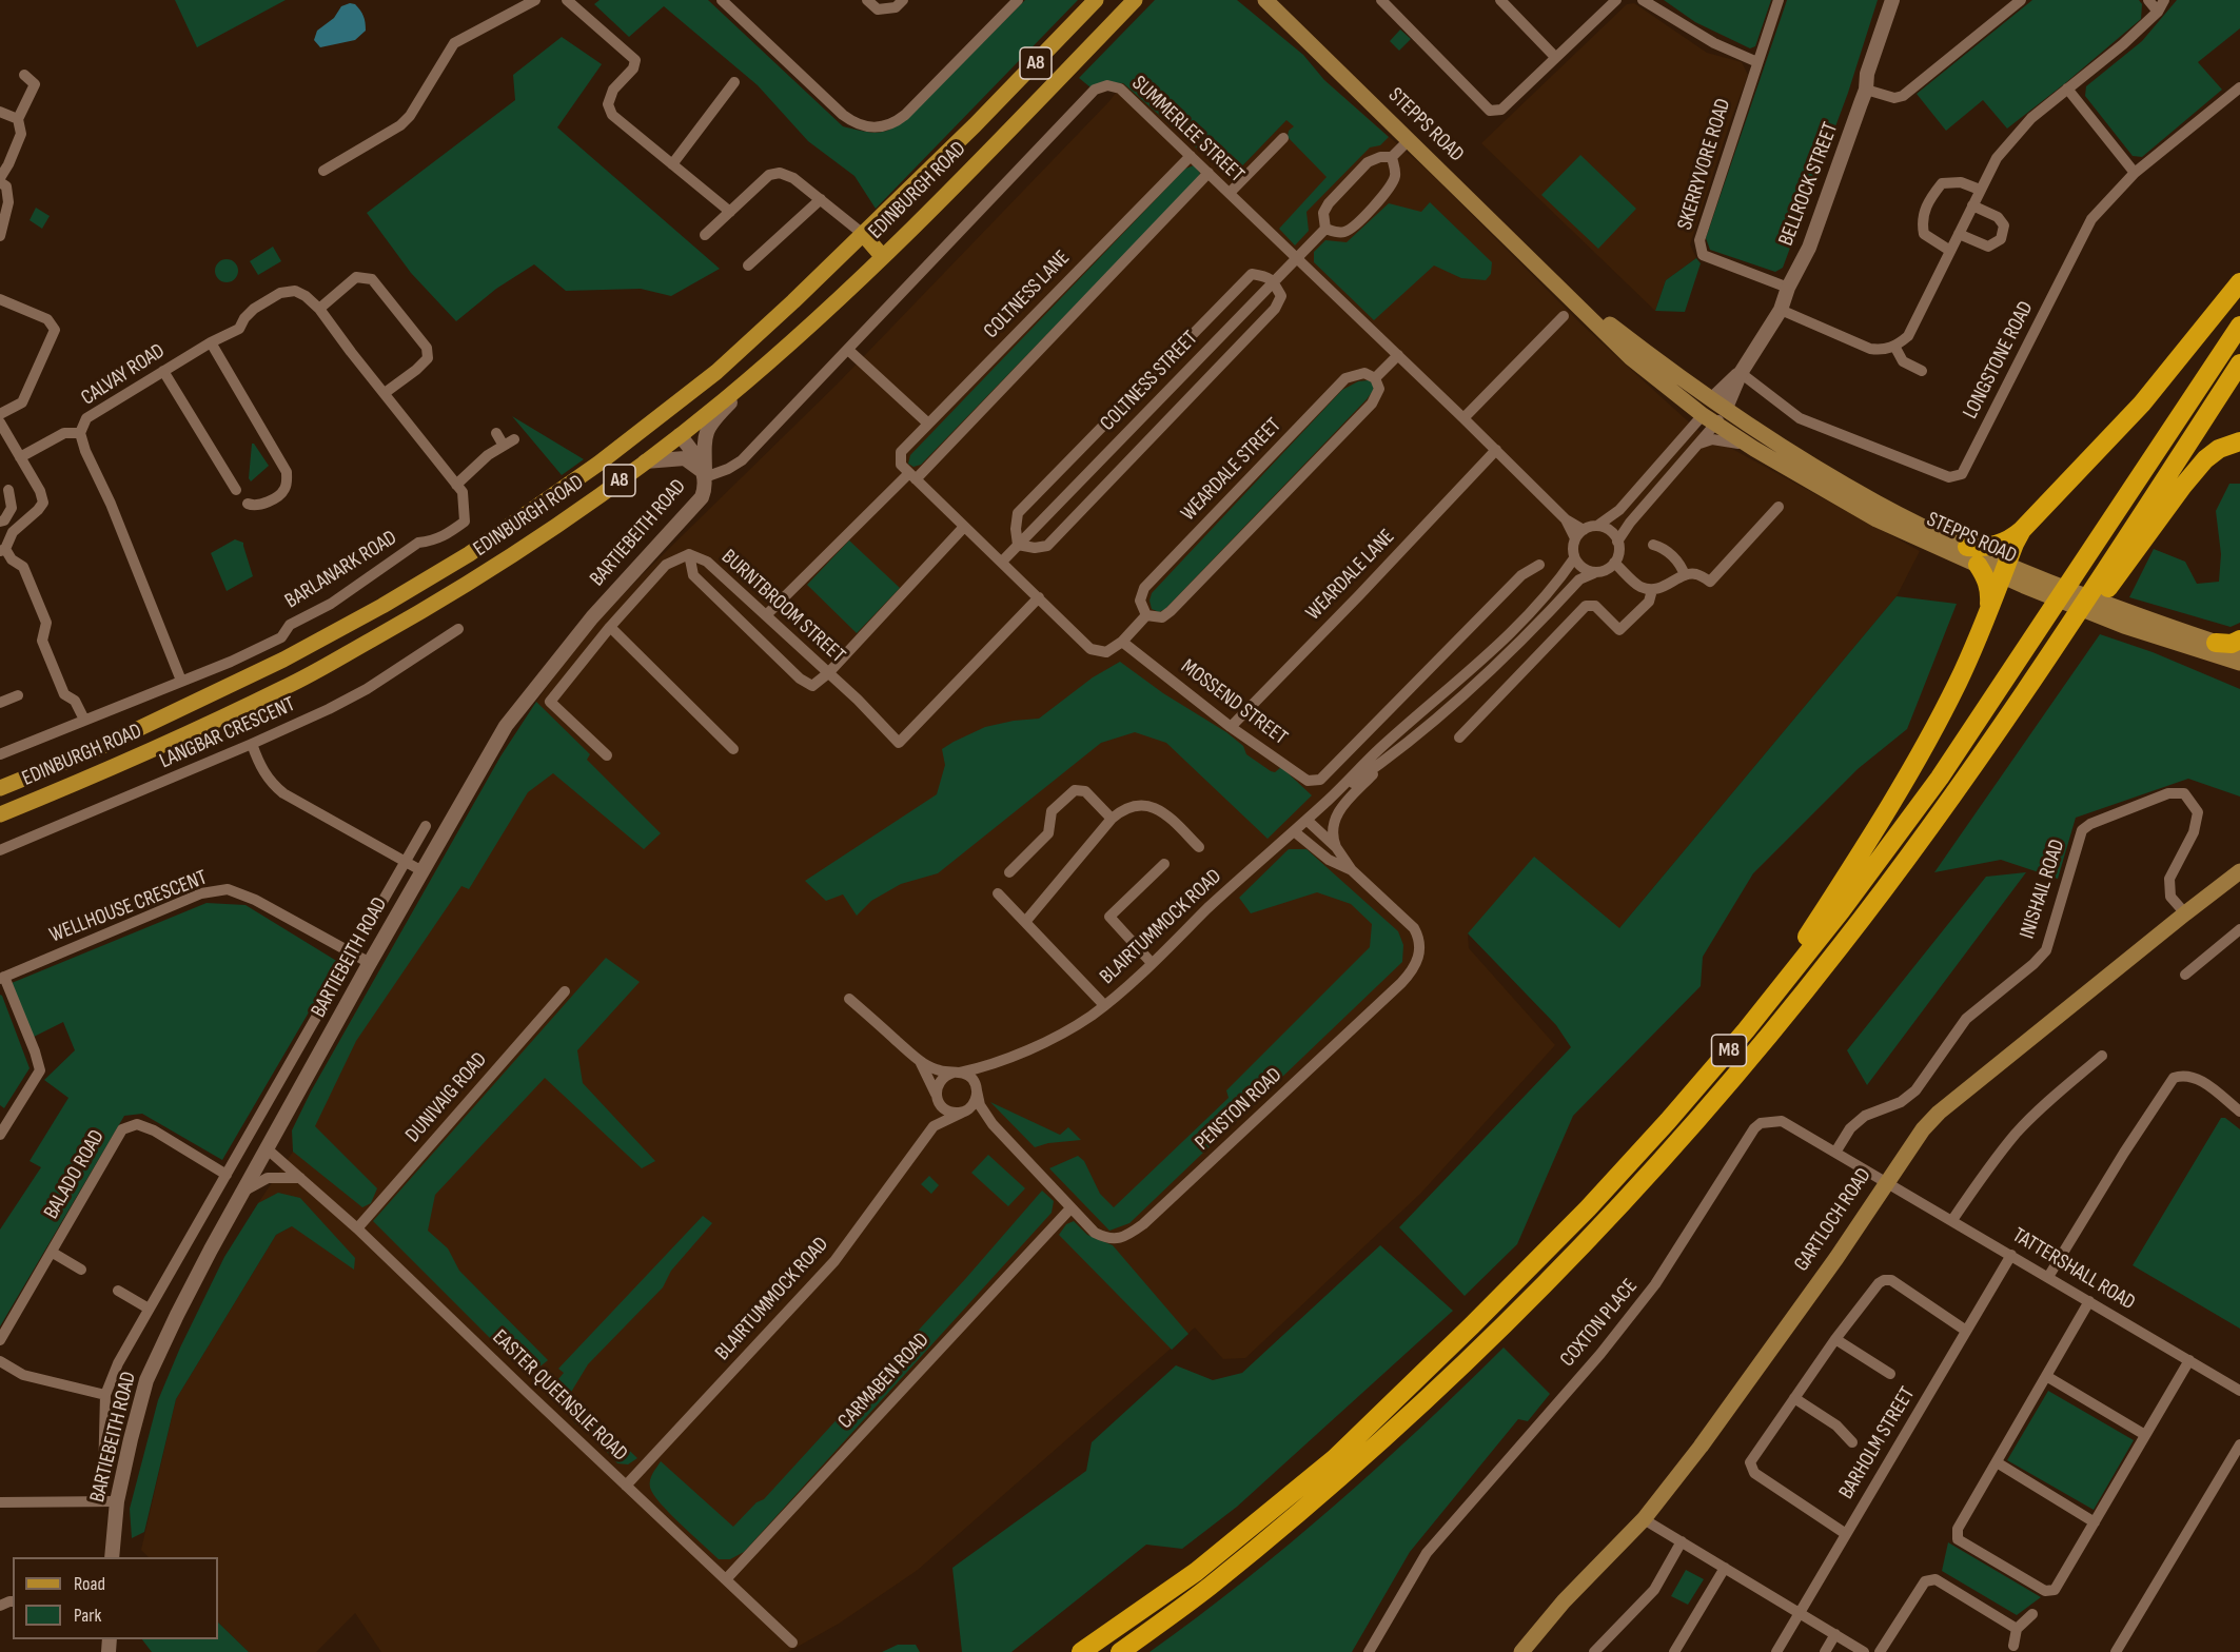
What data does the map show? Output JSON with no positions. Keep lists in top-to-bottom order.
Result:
{
  "streets": {
    "highway": ["M8"],
    "main road": [
      "A8",
      "STEPPS ROAD",
      "EDINBURGH ROAD",
      "GARTLOCH ROAD"
    ],
    "street": [
      "SUMMERLEE STREET",
      "SKERRYVORE ROAD",
      "BELLROCK STREET",
      "COLTNESS LANE",
      "LONGSTONE ROAD",
      "CALVAY ROAD",
      "COLTNESS STREET",
      "WEARDALE STREET",
      "BARTIEBEITH ROAD",
      "BARLANARK ROAD",
      "WEARDALE LANE",
      "BURNTBROOM STREET",
      "MOSSEND STREET",
      "LANGBAR CRESCENT",
      "INISHAIL ROAD",
      "WELLHOUSE CRESCENT",
      "BLAIRTUMMOCK ROAD",
      "DUNIVAIG ROAD",
      "PENSTON ROAD",
      "BALADO ROAD",
      "TATTERSHALL ROAD",
      "COXTON PLACE",
      "CARMABEN ROAD",
      "EASTER QUEENSLIE ROAD",
      "BARHOLM STREET"
    ]
  },
  "crossings": [
    ["STEPPS ROAD", "BELLROCK STREET"],
    ["SUMMERLEE STREET", "COLTNESS LANE"],
    ["SUMMERLEE STREET", "COLTNESS STREET"],
    ["SUMMERLEE STREET", "BARTIEBEITH ROAD"],
    ["SUMMERLEE STREET", "WEARDALE LANE"],
    ["SKERRYVORE ROAD", "BELLROCK STREET"],
    ["BELLROCK STREET", "LONGSTONE ROAD"],
    ["EDINBURGH ROAD", "BARTIEBEITH ROAD"],
    ["COLTNESS LANE", "BURNTBROOM STREET"],
    ["CALVAY ROAD", "BARLANARK ROAD"],
    ["BARTIEBEITH ROAD", "WELLHOUSE CRESCENT"],
    ["BARTIEBEITH ROAD", "BALADO ROAD"],
    ["BARTIEBEITH ROAD", "EASTER QUEENSLIE ROAD"],
    ["WEARDALE LANE", "MOSSEND STREET"],
    ["INISHAIL ROAD", "GARTLOCH ROAD"],
    ["INISHAIL ROAD", "COXTON PLACE"],
    ["BLAIRTUMMOCK ROAD", "PENSTON ROAD"],
    ["BLAIRTUMMOCK ROAD", "EASTER QUEENSLIE ROAD"],
    ["DUNIVAIG ROAD", "EASTER QUEENSLIE ROAD"],
    ["PENSTON ROAD", "CARMABEN ROAD"],
    ["GARTLOCH ROAD", "TATTERSHALL ROAD"],
    ["GARTLOCH ROAD", "COXTON PLACE"],
    ["TATTERSHALL ROAD", "COXTON PLACE"],
    ["TATTERSHALL ROAD", "BARHOLM STREET"],
    ["CARMABEN ROAD", "EASTER QUEENSLIE ROAD"]
  ],
  "legend": ["Road", "Park"]
}
